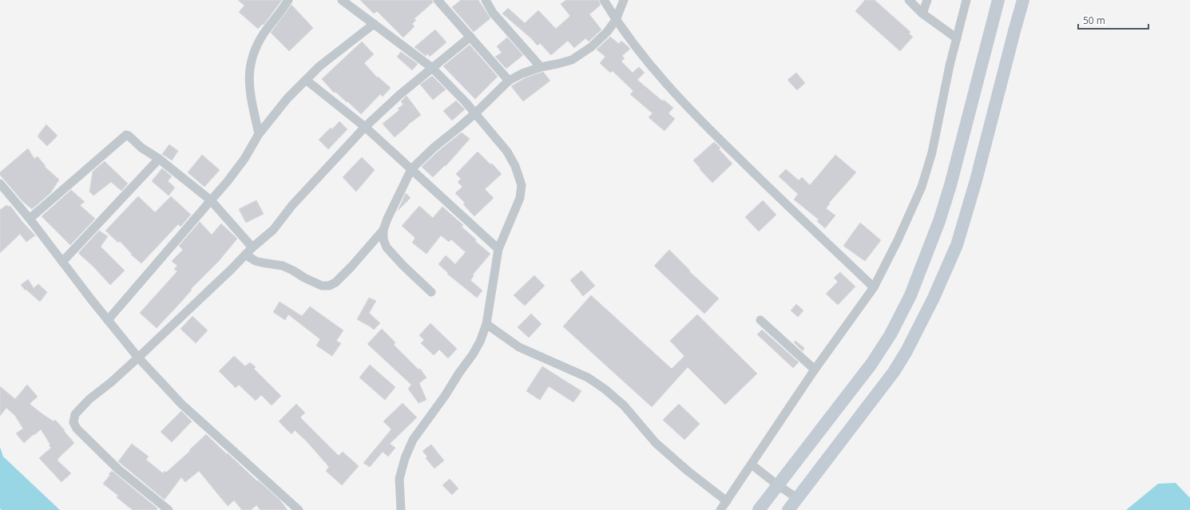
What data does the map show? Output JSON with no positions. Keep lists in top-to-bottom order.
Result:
{
  "scale_bar": "50 m"
}
